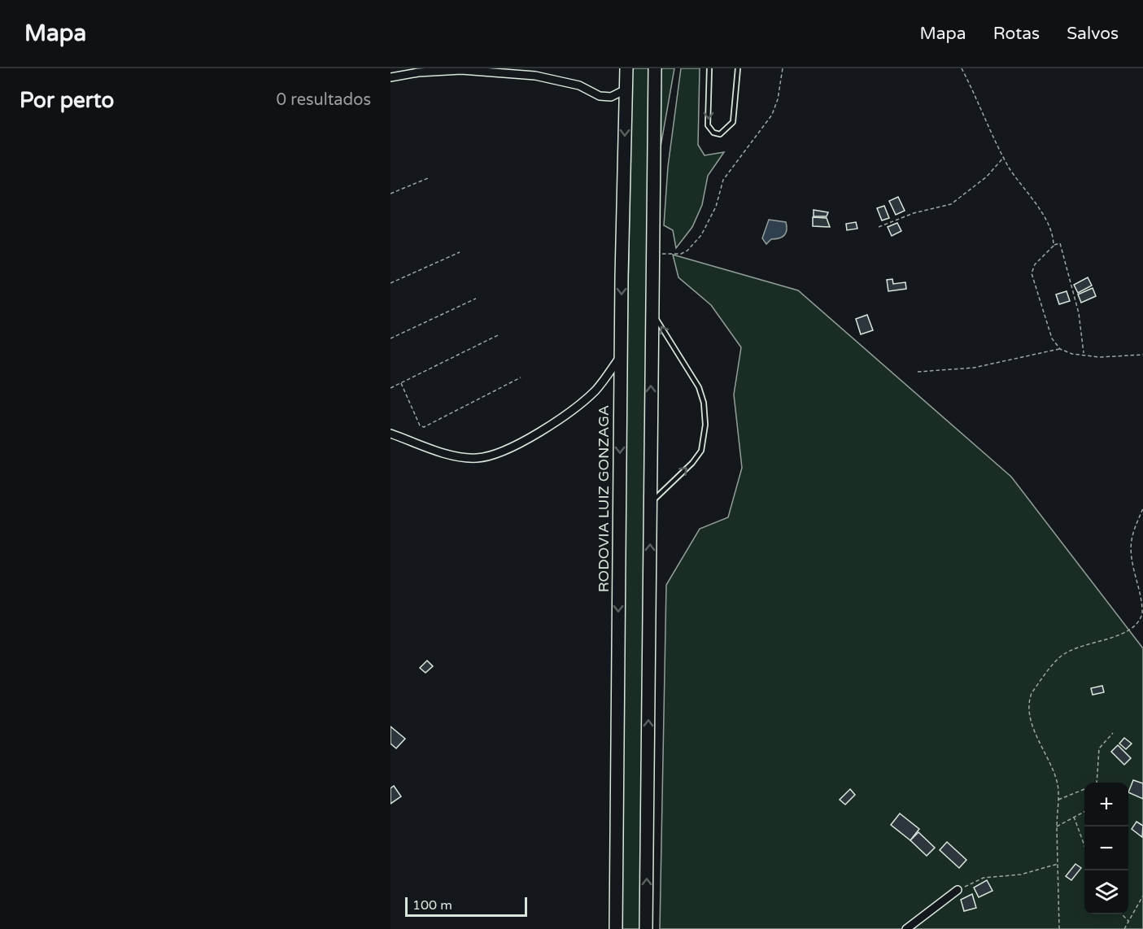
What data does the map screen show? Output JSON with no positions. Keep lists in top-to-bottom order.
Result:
{
  "streets": {
    "highway": ["RODOVIA LUIZ GONZAGA"]
  },
  "scale_bar": "100 m",
  "page": {
    "header": "Mapa",
    "nav": ["Mapa", "Rotas", "Salvos"],
    "heading": ["Por perto", "0 resultados"],
    "map_buttons": ["+", "−"],
    "scale": "100 m"
  }
}
